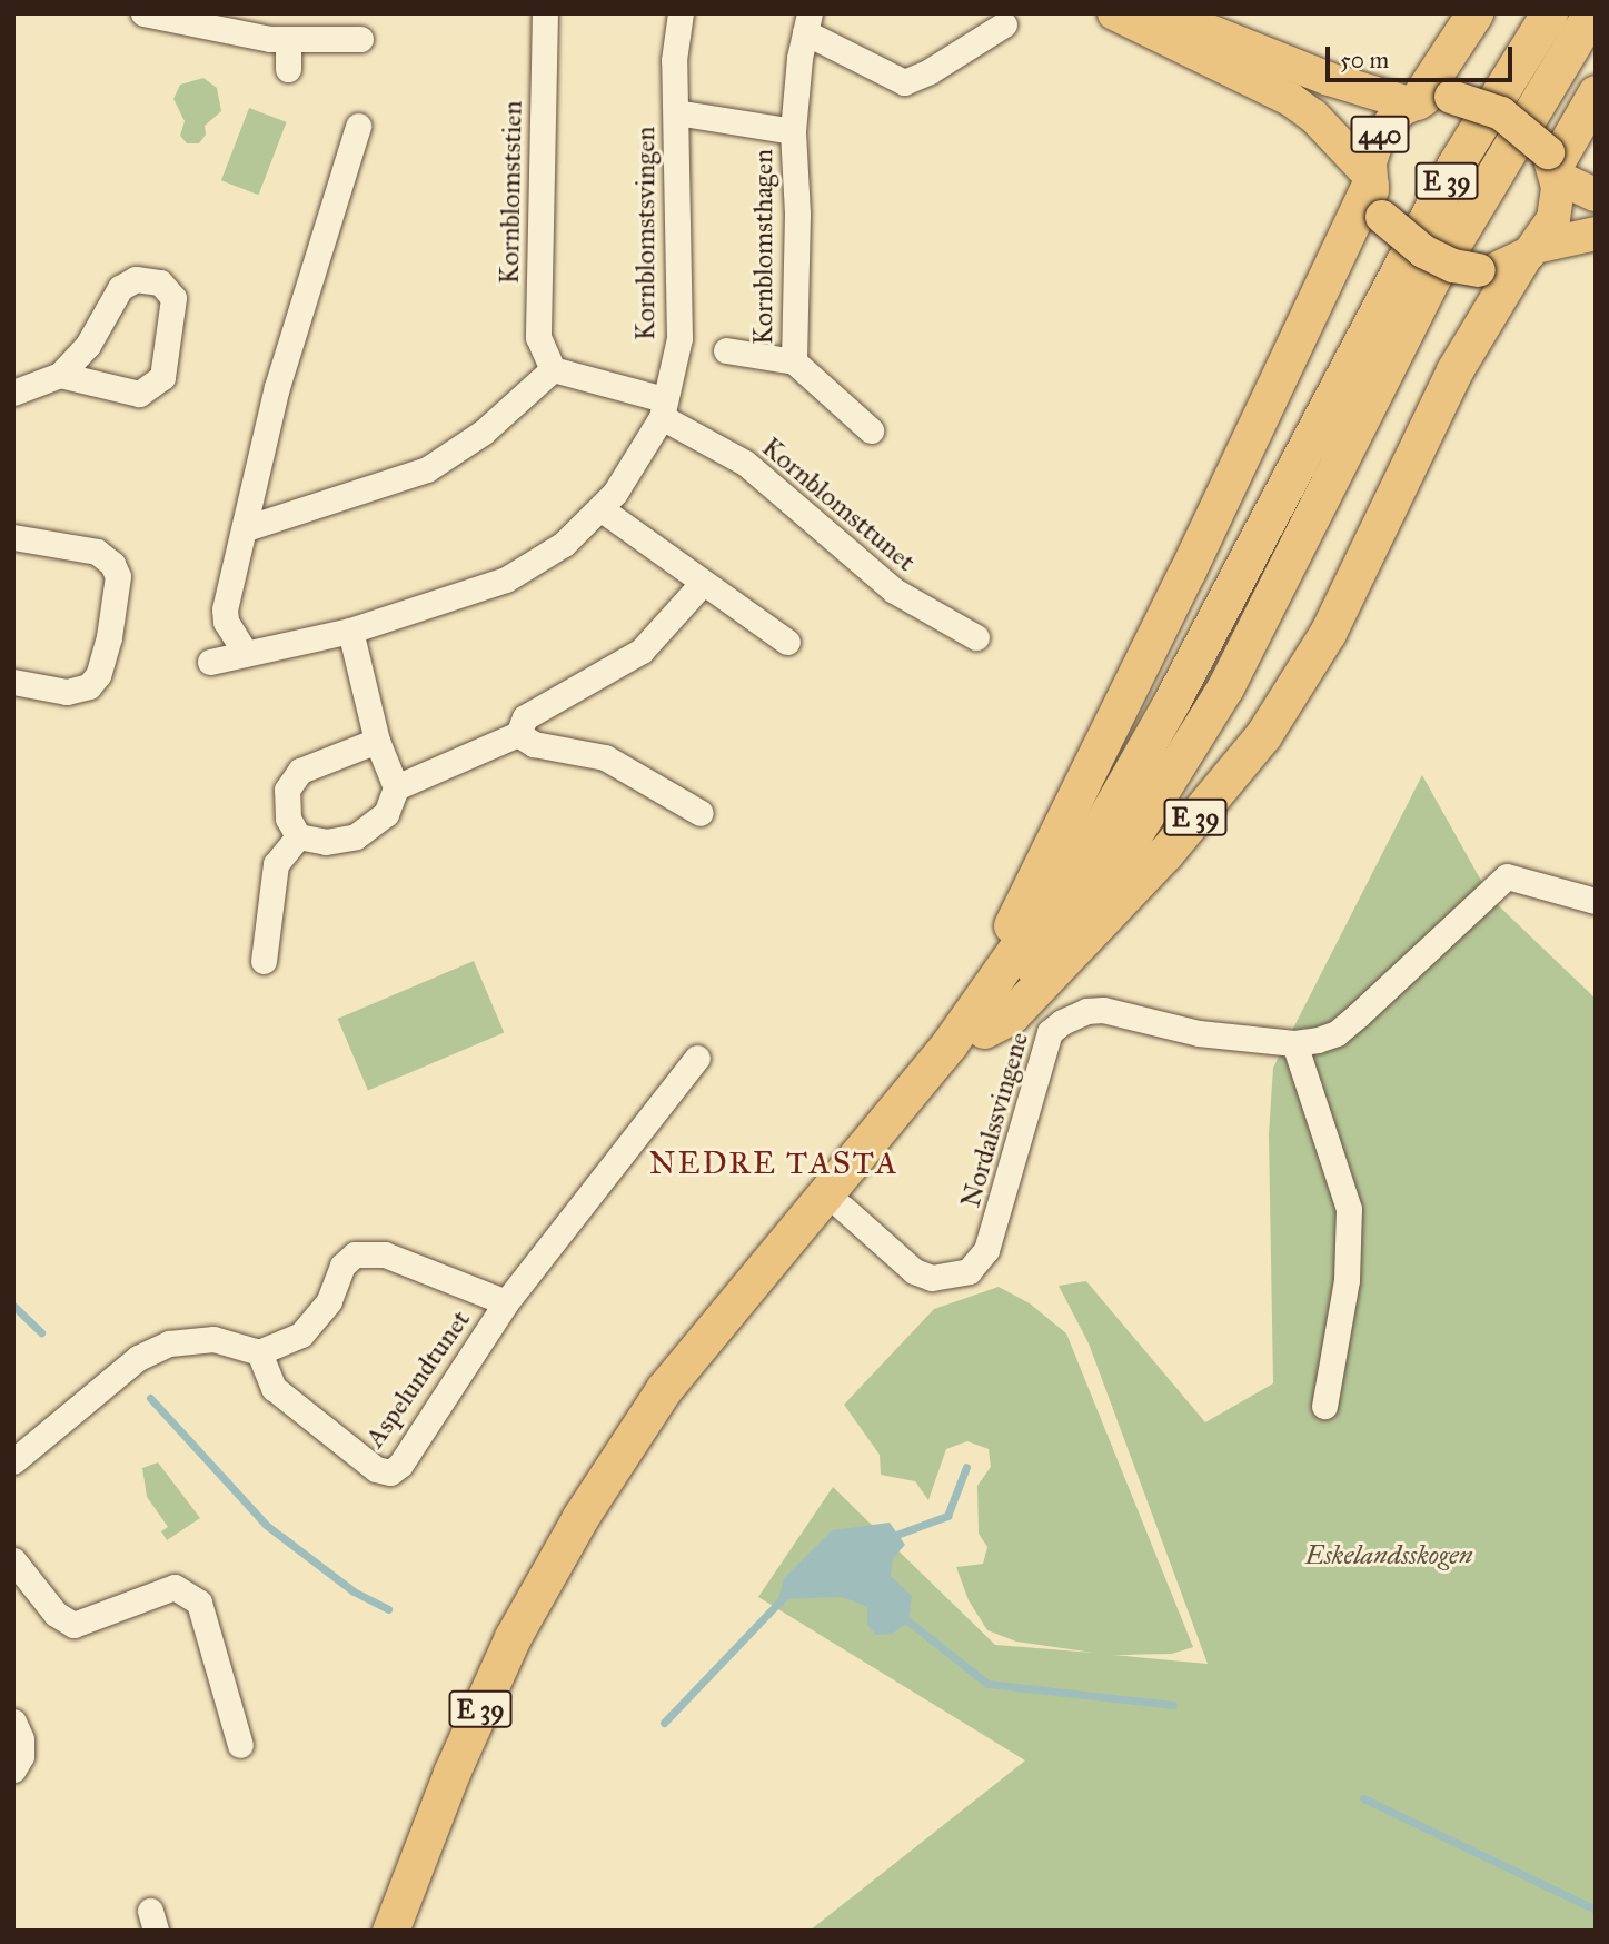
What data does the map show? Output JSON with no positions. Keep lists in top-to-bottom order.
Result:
{
  "streets": {
    "highway": ["E 39"],
    "main road": ["440"],
    "street": [
      "Kornblomststien",
      "Kornblomstsvingen",
      "Kornblomsthagen",
      "Kornblomsttunet",
      "Nordalssvingene",
      "Aspelundtunet"
    ]
  },
  "crossings": [
    ["440", "E 39"],
    ["E 39", "Nordalssvingene"],
    ["Kornblomststien", "Kornblomsttunet"],
    ["Kornblomstsvingen", "Kornblomsthagen"],
    ["Kornblomstsvingen", "Kornblomsttunet"]
  ],
  "districts": ["NEDRE TASTA"],
  "parks": ["Eskelandsskogen"],
  "scale_bar": "50 m"
}
